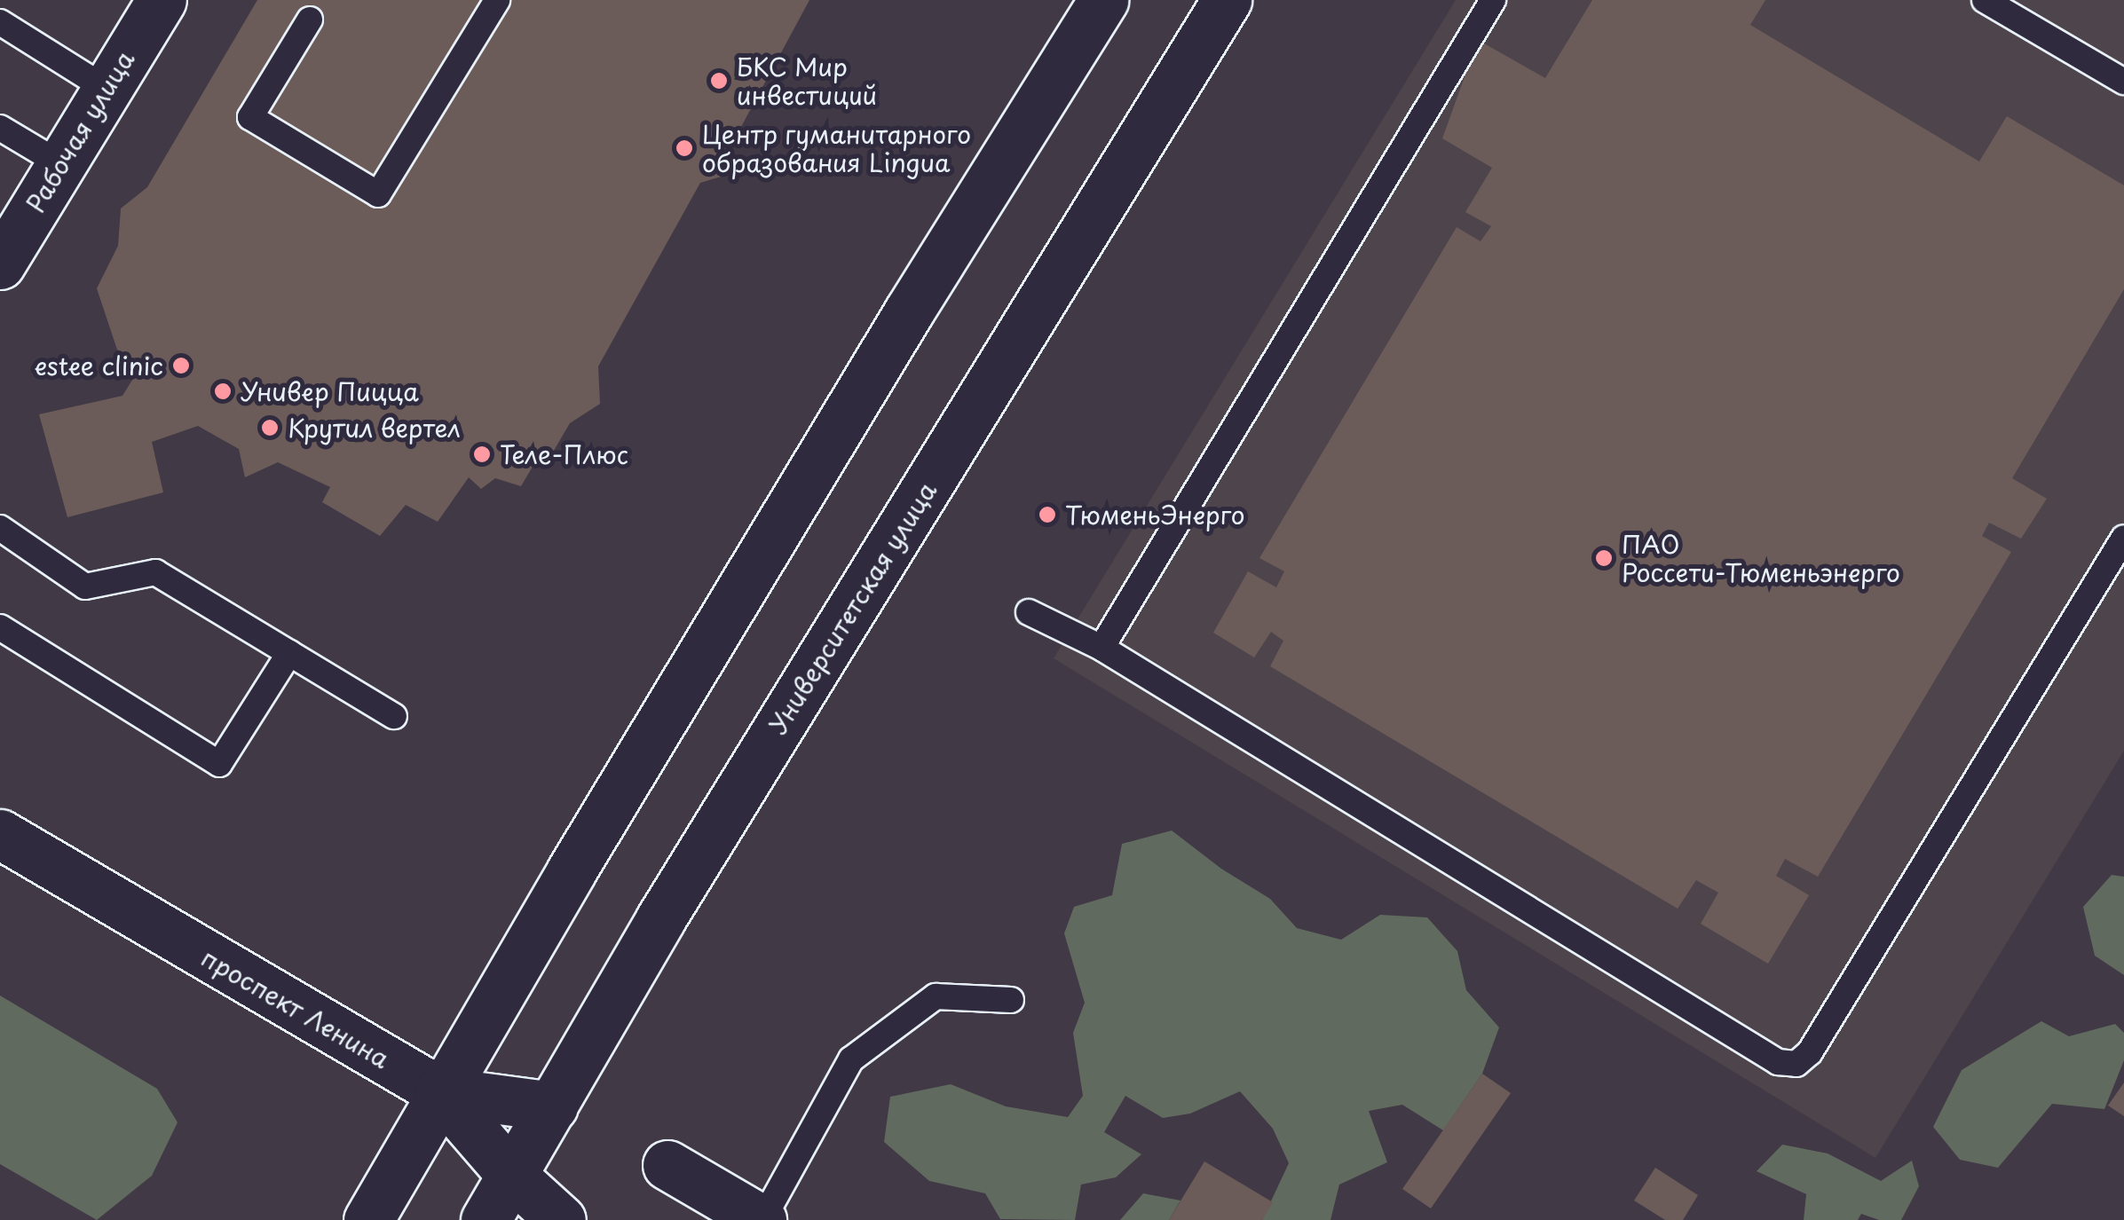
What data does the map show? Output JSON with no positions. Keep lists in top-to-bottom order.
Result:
{
  "streets": {
    "main road": ["Рабочая улица", "Университетская улица", "проспект Ленина"]
  },
  "crossings": [
    ["Университетская улица", "проспект Ленина"]
  ],
  "places": [
    "БКС Мир инвестиций",
    "Центр гуманитарного образования Lingua",
    "estee clinic",
    "Универ Пицца",
    "Крутил вертел",
    "Теле-Плюс",
    "ТюменьЭнерго",
    "ПАО Россети-Тюменьэнерго"
  ]
}
